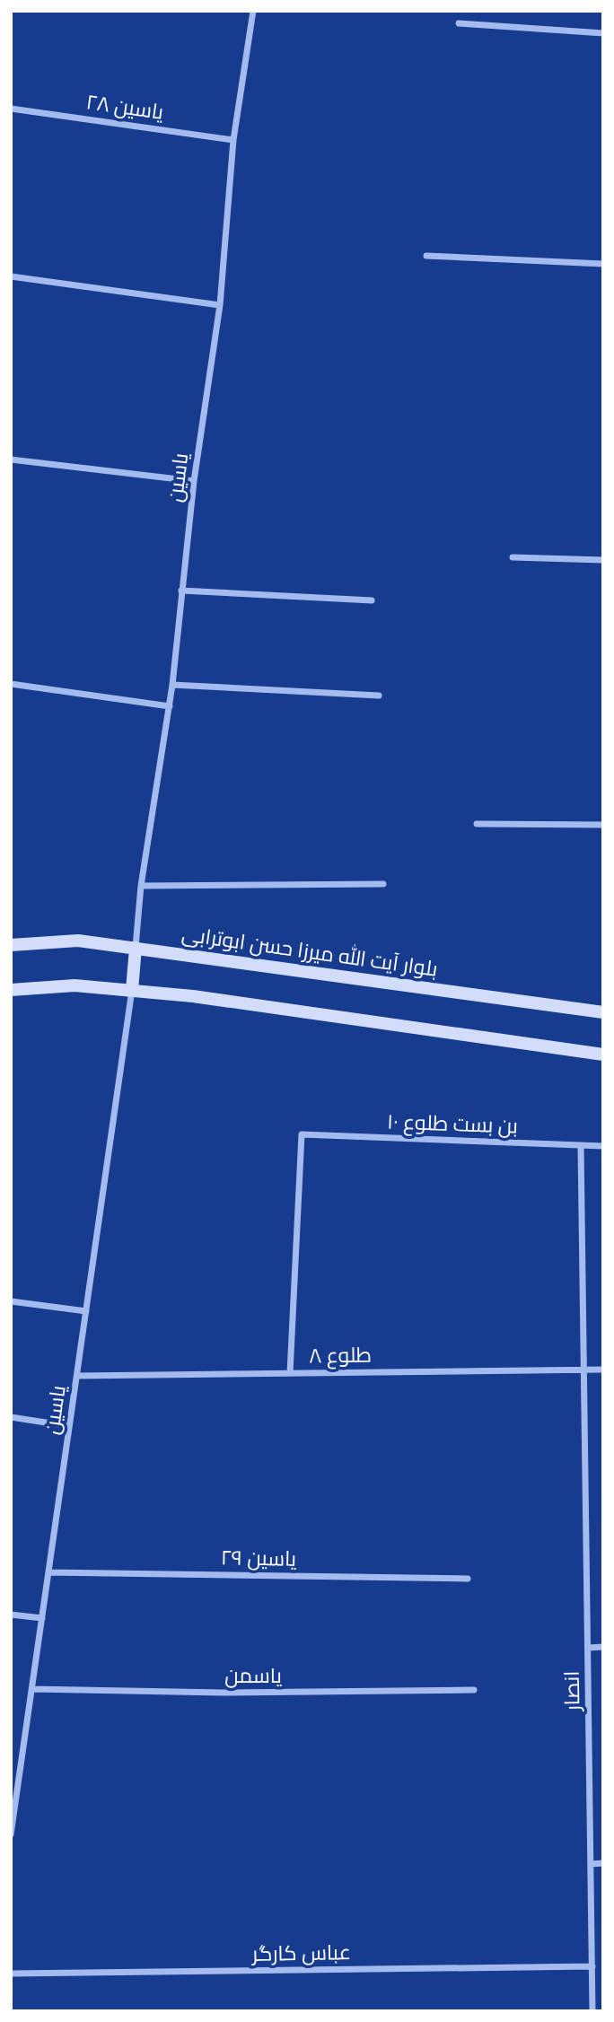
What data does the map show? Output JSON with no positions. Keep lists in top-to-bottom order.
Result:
{
  "streets": {
    "main road": ["بلوار آیت الله میرزا حسن ابوترابی"],
    "street": [
      "یاسین ۲۸",
      "یاسین",
      "بن بست طلوع ۱۰",
      "طلوع ۸",
      "یاسین ۲۹",
      "یاسمن",
      "انصار",
      "عباس کارگر"
    ]
  },
  "crossings": [
    ["یاسین ۲۸", "یاسین"],
    ["یاسین", "بلوار آیت الله میرزا حسن ابوترابی"],
    ["یاسین", "طلوع ۸"],
    ["یاسین", "یاسین ۲۹"],
    ["یاسین", "یاسمن"],
    ["بن بست طلوع ۱۰", "طلوع ۸"],
    ["بن بست طلوع ۱۰", "انصار"],
    ["طلوع ۸", "انصار"],
    ["انصار", "عباس کارگر"]
  ]
}
